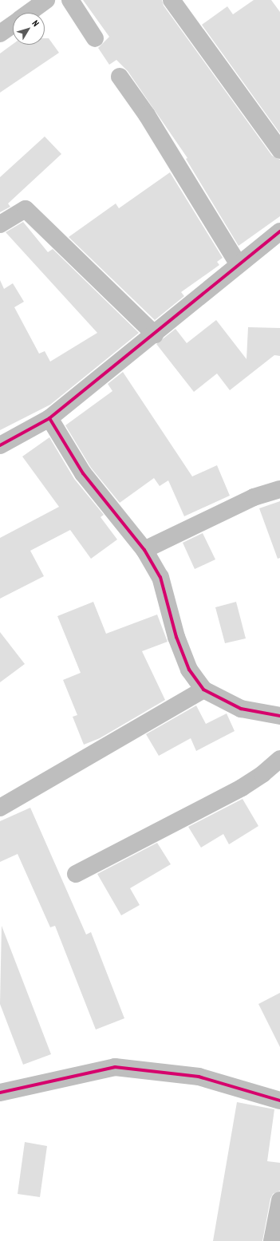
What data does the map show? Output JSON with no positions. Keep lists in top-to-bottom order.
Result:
{
  "north": "top right"
}
